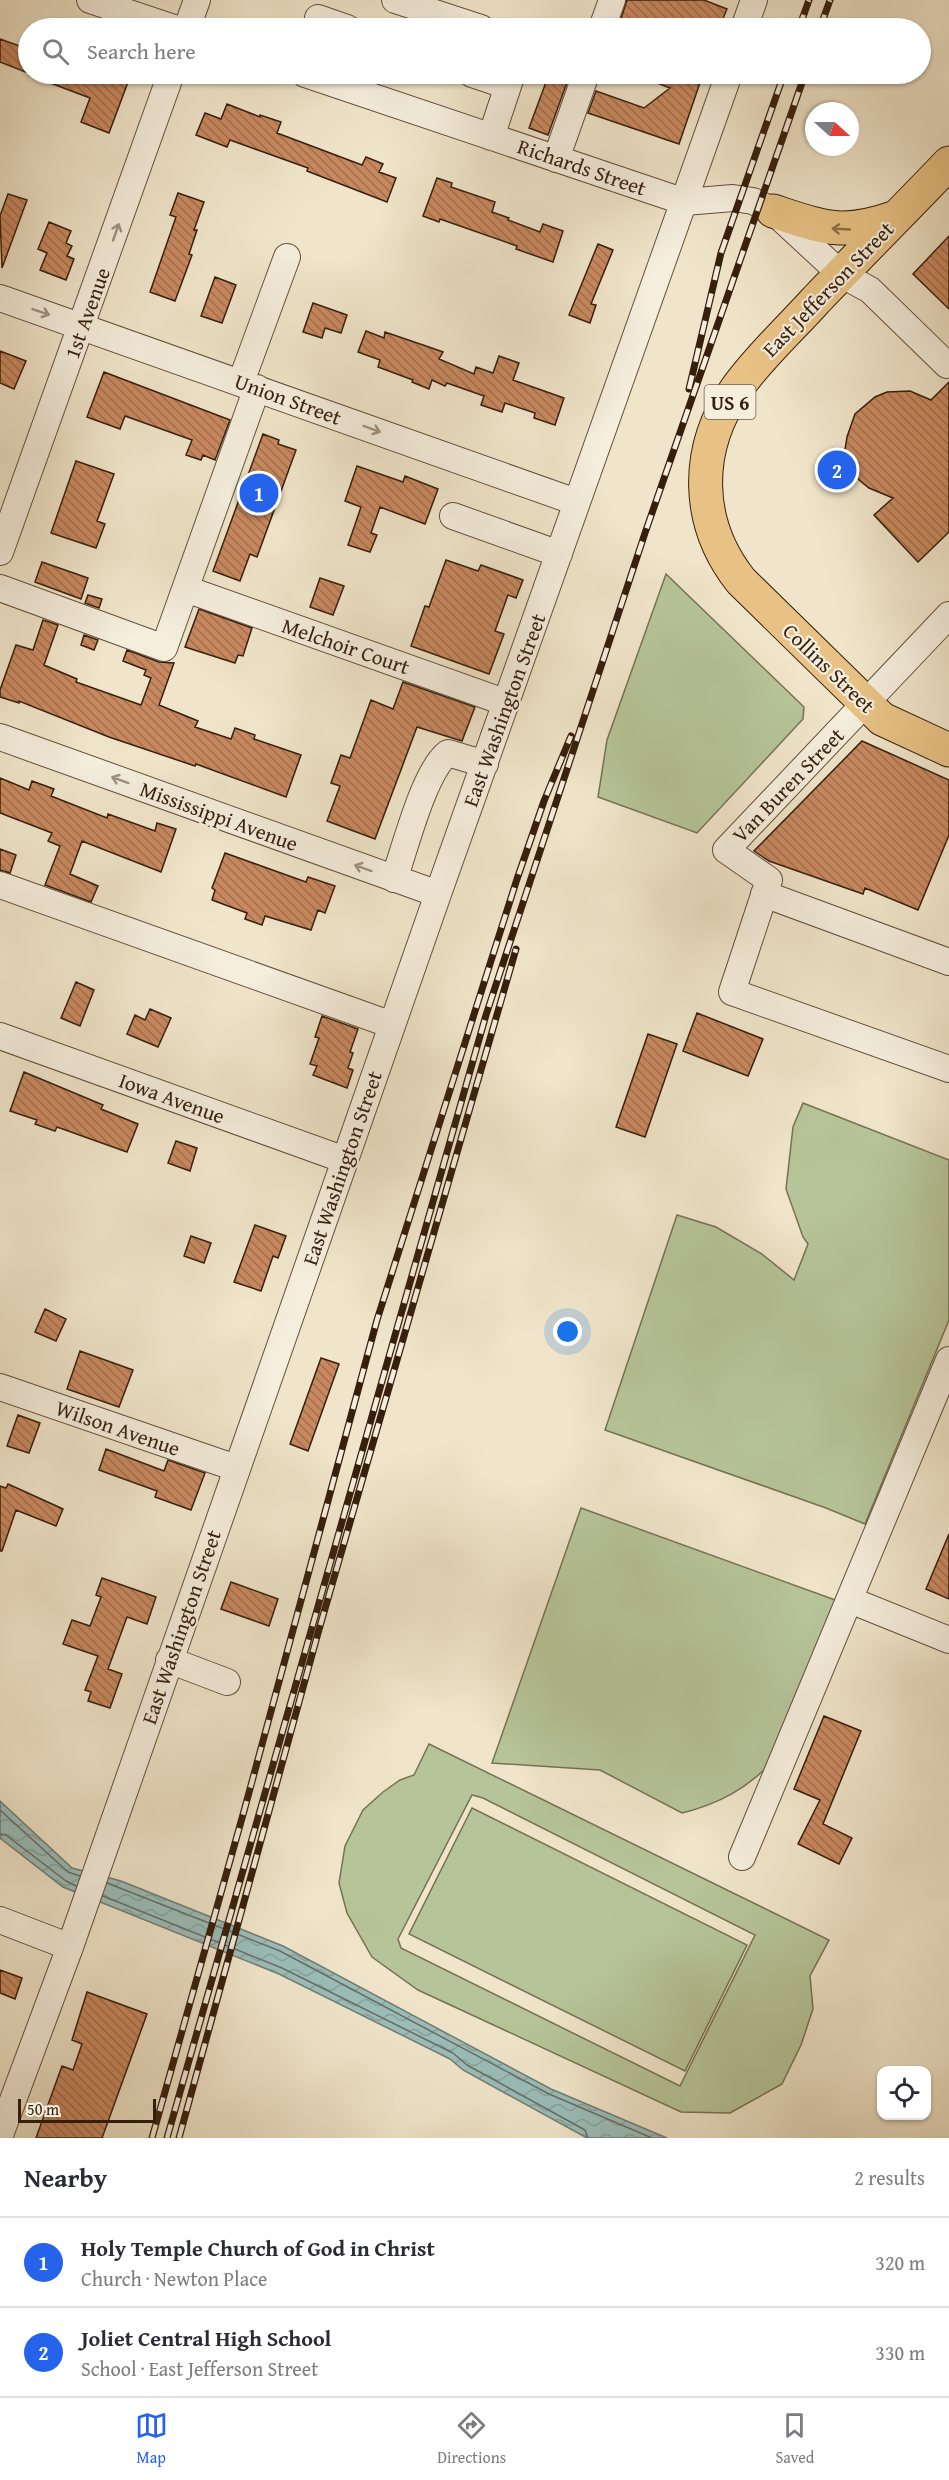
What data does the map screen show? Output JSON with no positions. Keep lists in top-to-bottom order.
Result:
{
  "streets": {
    "main road": ["East Jefferson Street", "US 6", "Collins Street"],
    "street": [
      "Richards Street",
      "1st Avenue",
      "Union Street",
      "Melchoir Court",
      "East Washington Street",
      "Van Buren Street",
      "Mississippi Avenue",
      "Iowa Avenue",
      "Wilson Avenue"
    ]
  },
  "crossings": [
    ["Richards Street", "East Jefferson Street"],
    ["Richards Street", "East Washington Street"],
    ["East Jefferson Street", "Collins Street"],
    ["1st Avenue", "Union Street"],
    ["Union Street", "East Washington Street"],
    ["Melchoir Court", "East Washington Street"],
    ["Collins Street", "Van Buren Street"],
    ["East Washington Street", "Mississippi Avenue"],
    ["East Washington Street", "Iowa Avenue"],
    ["East Washington Street", "Wilson Avenue"]
  ],
  "one_way": ["Union Street"],
  "scale_bar": "50 m",
  "north": "right",
  "page": {
    "search": "Search here",
    "pins": ["2", "1"],
    "scale": "50 m",
    "heading": ["Nearby", "2 results"],
    "list": [
      {
        "mark": "1",
        "name": "Holy Temple Church of God in Christ",
        "note": "Church · Newton Place",
        "value": "320 m"
      },
      {
        "mark": "2",
        "name": "Joliet Central High School",
        "note": "School · East Jefferson Street",
        "value": "330 m"
      }
    ],
    "nav": ["Map", "Directions", "Saved"]
  }
}
